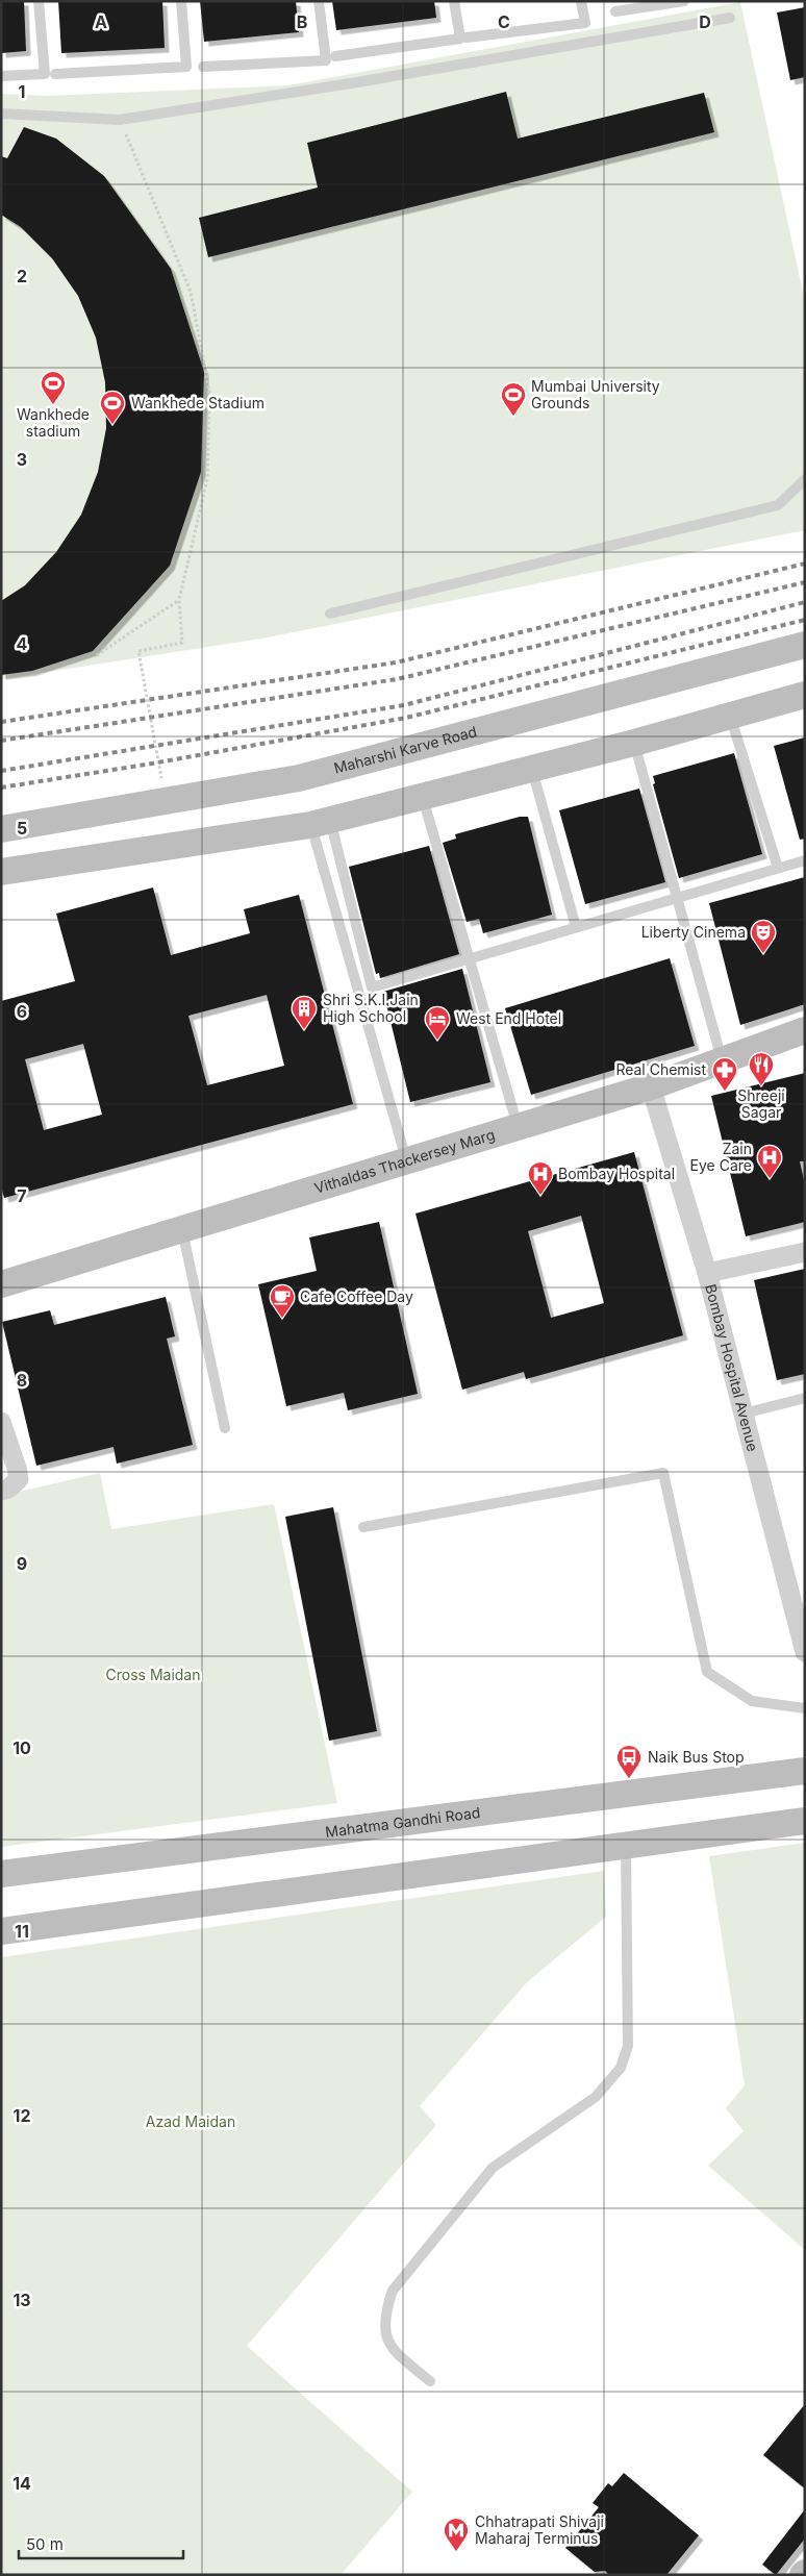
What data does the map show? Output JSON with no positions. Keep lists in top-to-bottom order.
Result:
{
  "streets": {
    "main road": ["Maharshi Karve Road", "Vithaldas Thackersey Marg", "Mahatma Gandhi Road"],
    "street": ["Bombay Hospital Avenue"]
  },
  "crossings": [
    ["Vithaldas Thackersey Marg", "Bombay Hospital Avenue"]
  ],
  "parks": ["Cross Maidan", "Azad Maidan"],
  "places": {
    "sports": ["Wankhede stadium", "Mumbai University Grounds", "Wankhede Stadium"],
    "theatre": ["Liberty Cinema"],
    "building": ["Shri S.K.I.Jain High School"],
    "hotel": ["West End Hotel"],
    "restaurant": ["Shreeji Sagar"],
    "pharmacy": ["Real Chemist"],
    "hospital": ["Zain Eye Care", "Bombay Hospital"],
    "cafe": ["Cafe Coffee Day"],
    "bus stop": ["Naik Bus Stop"],
    "metro station": ["Chhatrapati Shivaji Maharaj Terminus"]
  },
  "scale_bar": "50 m",
  "grid": {
    "columns": [
      "A",
      "B",
      "C",
      "D"
    ],
    "rows": [
      "1",
      "2",
      "3",
      "4",
      "5",
      "6",
      "7",
      "8",
      "9",
      "10",
      "11",
      "12",
      "13",
      "14"
    ]
  }
}
